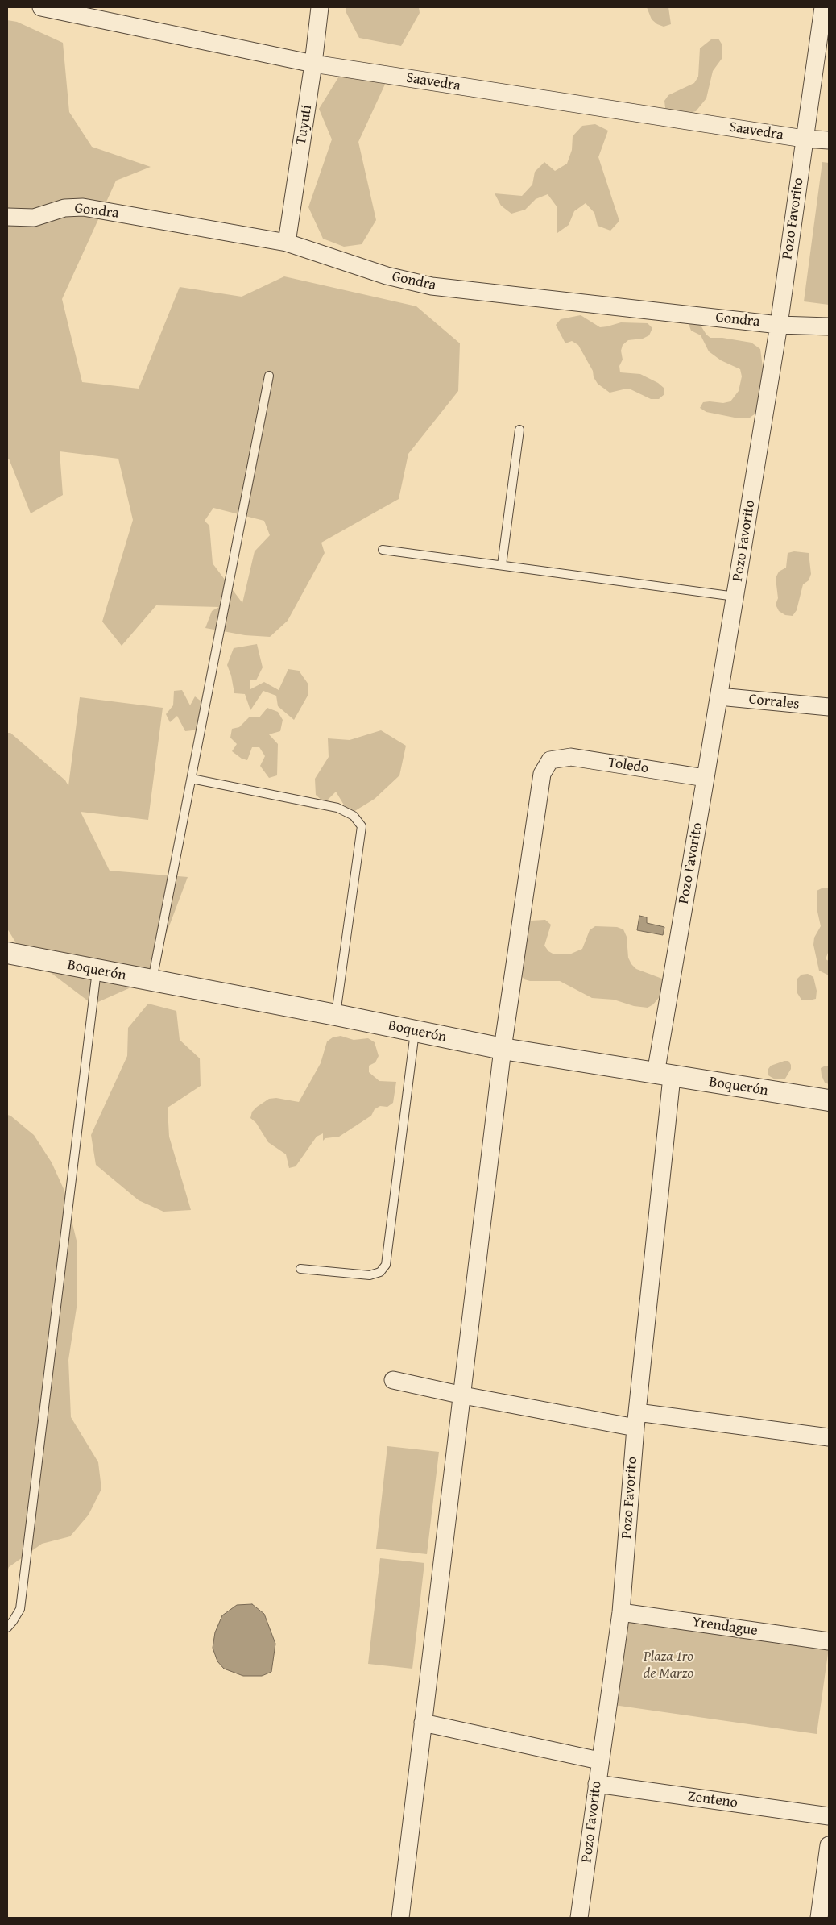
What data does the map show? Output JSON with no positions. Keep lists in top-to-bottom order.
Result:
{
  "streets": {
    "street": [
      "Saavedra",
      "Tuyuti",
      "Gondra",
      "Pozo Favorito",
      "Corrales",
      "Toledo",
      "Boquerón",
      "Yrendague",
      "Zenteno"
    ]
  },
  "crossings": [
    ["Saavedra", "Tuyuti"],
    ["Saavedra", "Pozo Favorito"],
    ["Tuyuti", "Gondra"],
    ["Gondra", "Pozo Favorito"],
    ["Pozo Favorito", "Corrales"],
    ["Pozo Favorito", "Toledo"],
    ["Pozo Favorito", "Boquerón"],
    ["Pozo Favorito", "Yrendague"],
    ["Pozo Favorito", "Zenteno"],
    ["Toledo", "Boquerón"]
  ],
  "parks": ["Plaza 1ro de Marzo"]
}
